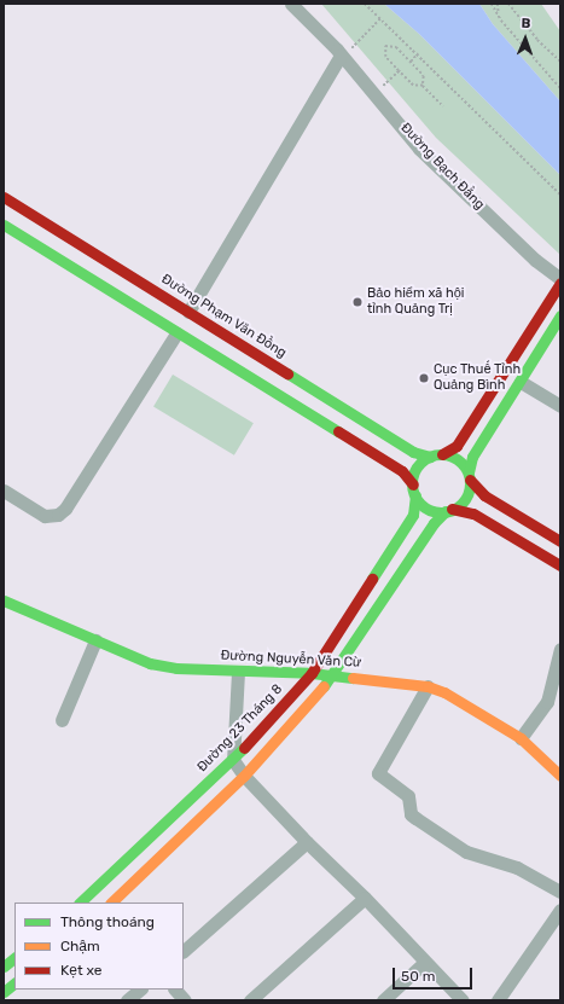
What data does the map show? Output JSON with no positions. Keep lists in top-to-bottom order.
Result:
{
  "streets": {
    "street": [
      "Đường Bạch Đằng",
      "Đường Phạm Văn Đồng",
      "Đường Nguyễn Văn Cừ",
      "Đường 23 Tháng 8"
    ]
  },
  "crossings": [
    ["Đường Phạm Văn Đồng", "Đường 23 Tháng 8"],
    ["Đường Nguyễn Văn Cừ", "Đường 23 Tháng 8"]
  ],
  "places": ["Bảo hiểm xã hội tỉnh Quảng Trị", "Cục Thuế Tỉnh Quảng Bình"],
  "legend": ["Thông thoáng", "Chậm", "Kẹt xe"],
  "scale_bar": "50 m",
  "north": "top"
}
